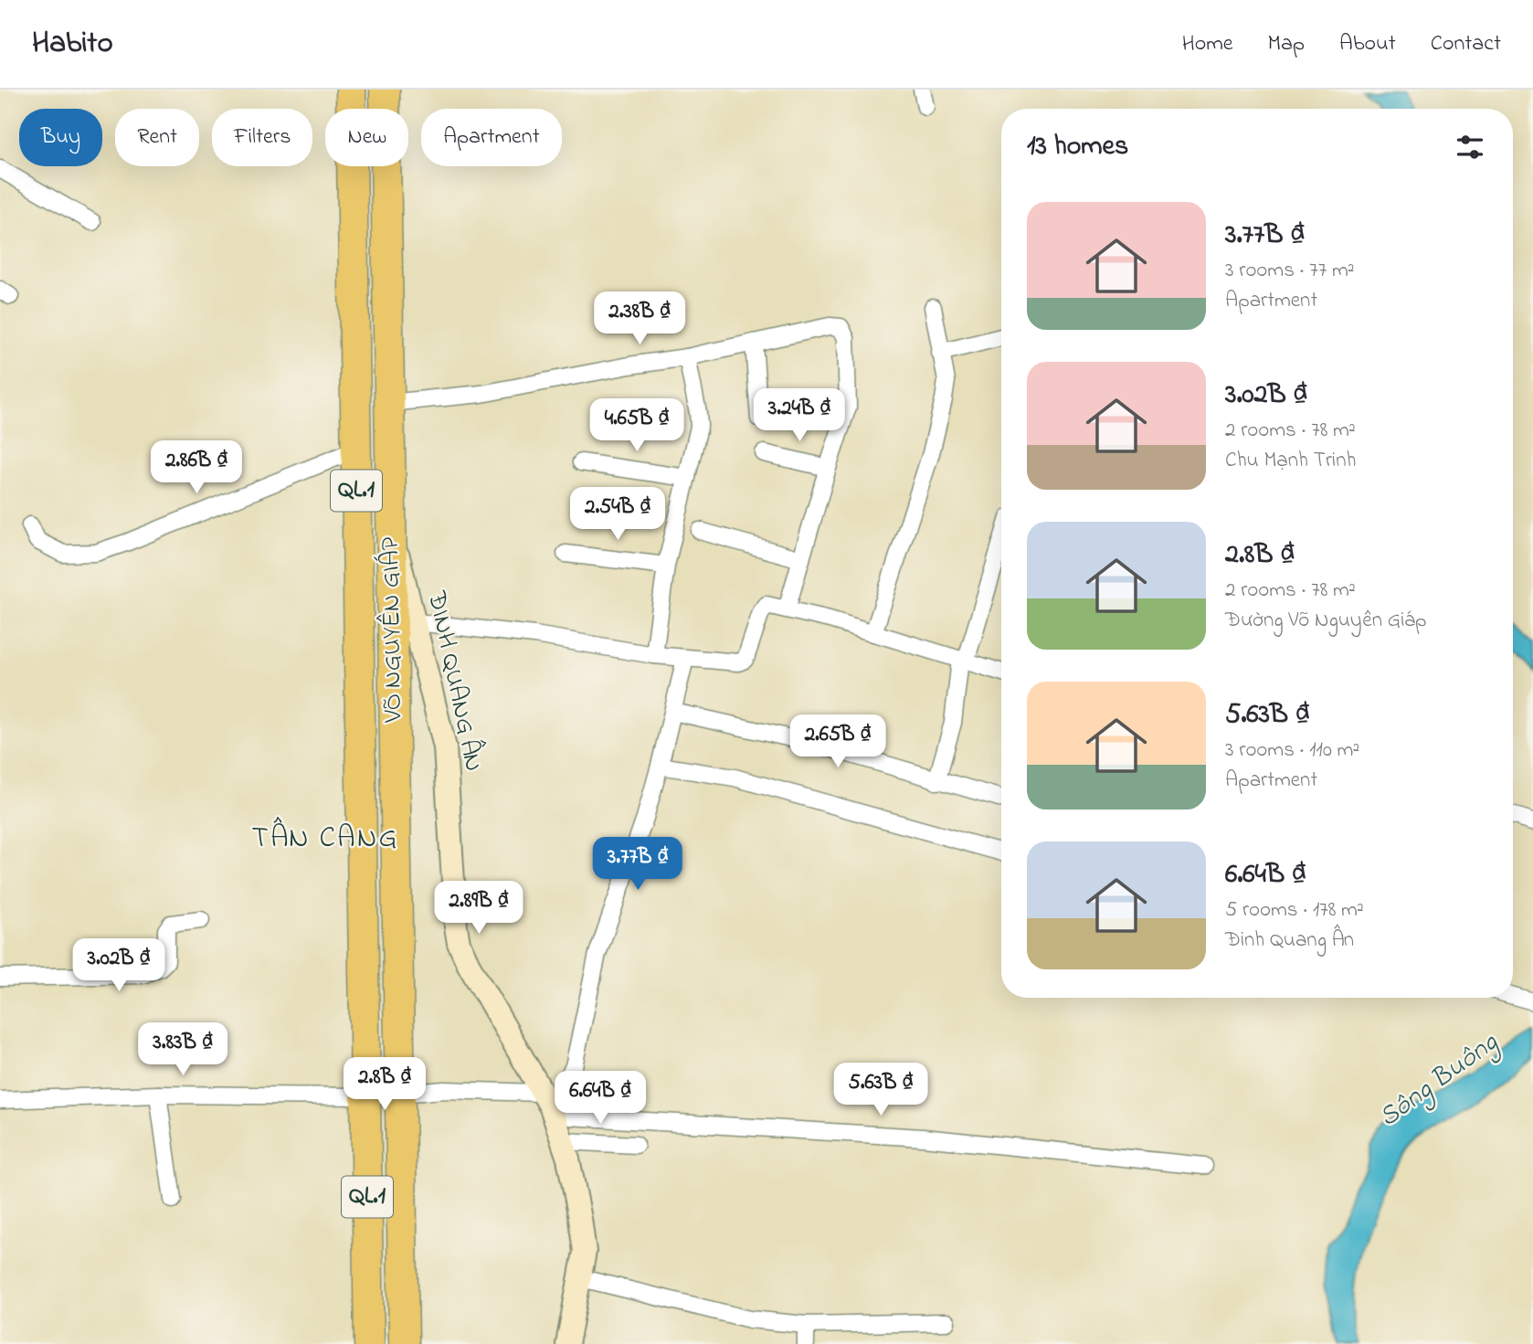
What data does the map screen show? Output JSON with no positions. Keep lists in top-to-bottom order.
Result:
{
  "streets": {
    "highway": ["QL.1", "VÕ NGUYÊN GIÁP"],
    "street": ["ĐINH QUANG ÂN"]
  },
  "crossings": [
    ["VÕ NGUYÊN GIÁP", "ĐINH QUANG ÂN"]
  ],
  "districts": ["TÂN CANG"],
  "water": ["Sông Buông"],
  "page": {
    "header": "Habito",
    "nav": [
      "Home",
      "Map",
      "About",
      "Contact"
    ],
    "chip": [
      "Buy",
      "Rent",
      "Filters",
      "New",
      "Apartment"
    ],
    "heading": "13 homes",
    "list": [
      {
        "name": "3.77B ₫",
        "note": "3 rooms · 77 m² · Apartment"
      },
      {
        "name": "3.02B ₫",
        "note": "2 rooms · 78 m² · Chu Mạnh Trinh"
      },
      {
        "name": "2.8B ₫",
        "note": "2 rooms · 78 m² · Đường Võ Nguyên Giáp"
      },
      {
        "name": "5.63B ₫",
        "note": "3 rooms · 110 m² · Apartment"
      },
      {
        "name": "6.64B ₫",
        "note": "5 rooms · 178 m² · Đinh Quang Ân"
      }
    ],
    "price": [
      "2.38B ₫",
      "3.24B ₫",
      "4.65B ₫",
      "2.86B ₫",
      "2.54B ₫",
      "2.65B ₫",
      "3.77B ₫",
      "2.89B ₫",
      "3.02B ₫",
      "3.83B ₫",
      "2.8B ₫",
      "5.63B ₫",
      "6.64B ₫"
    ]
  }
}
